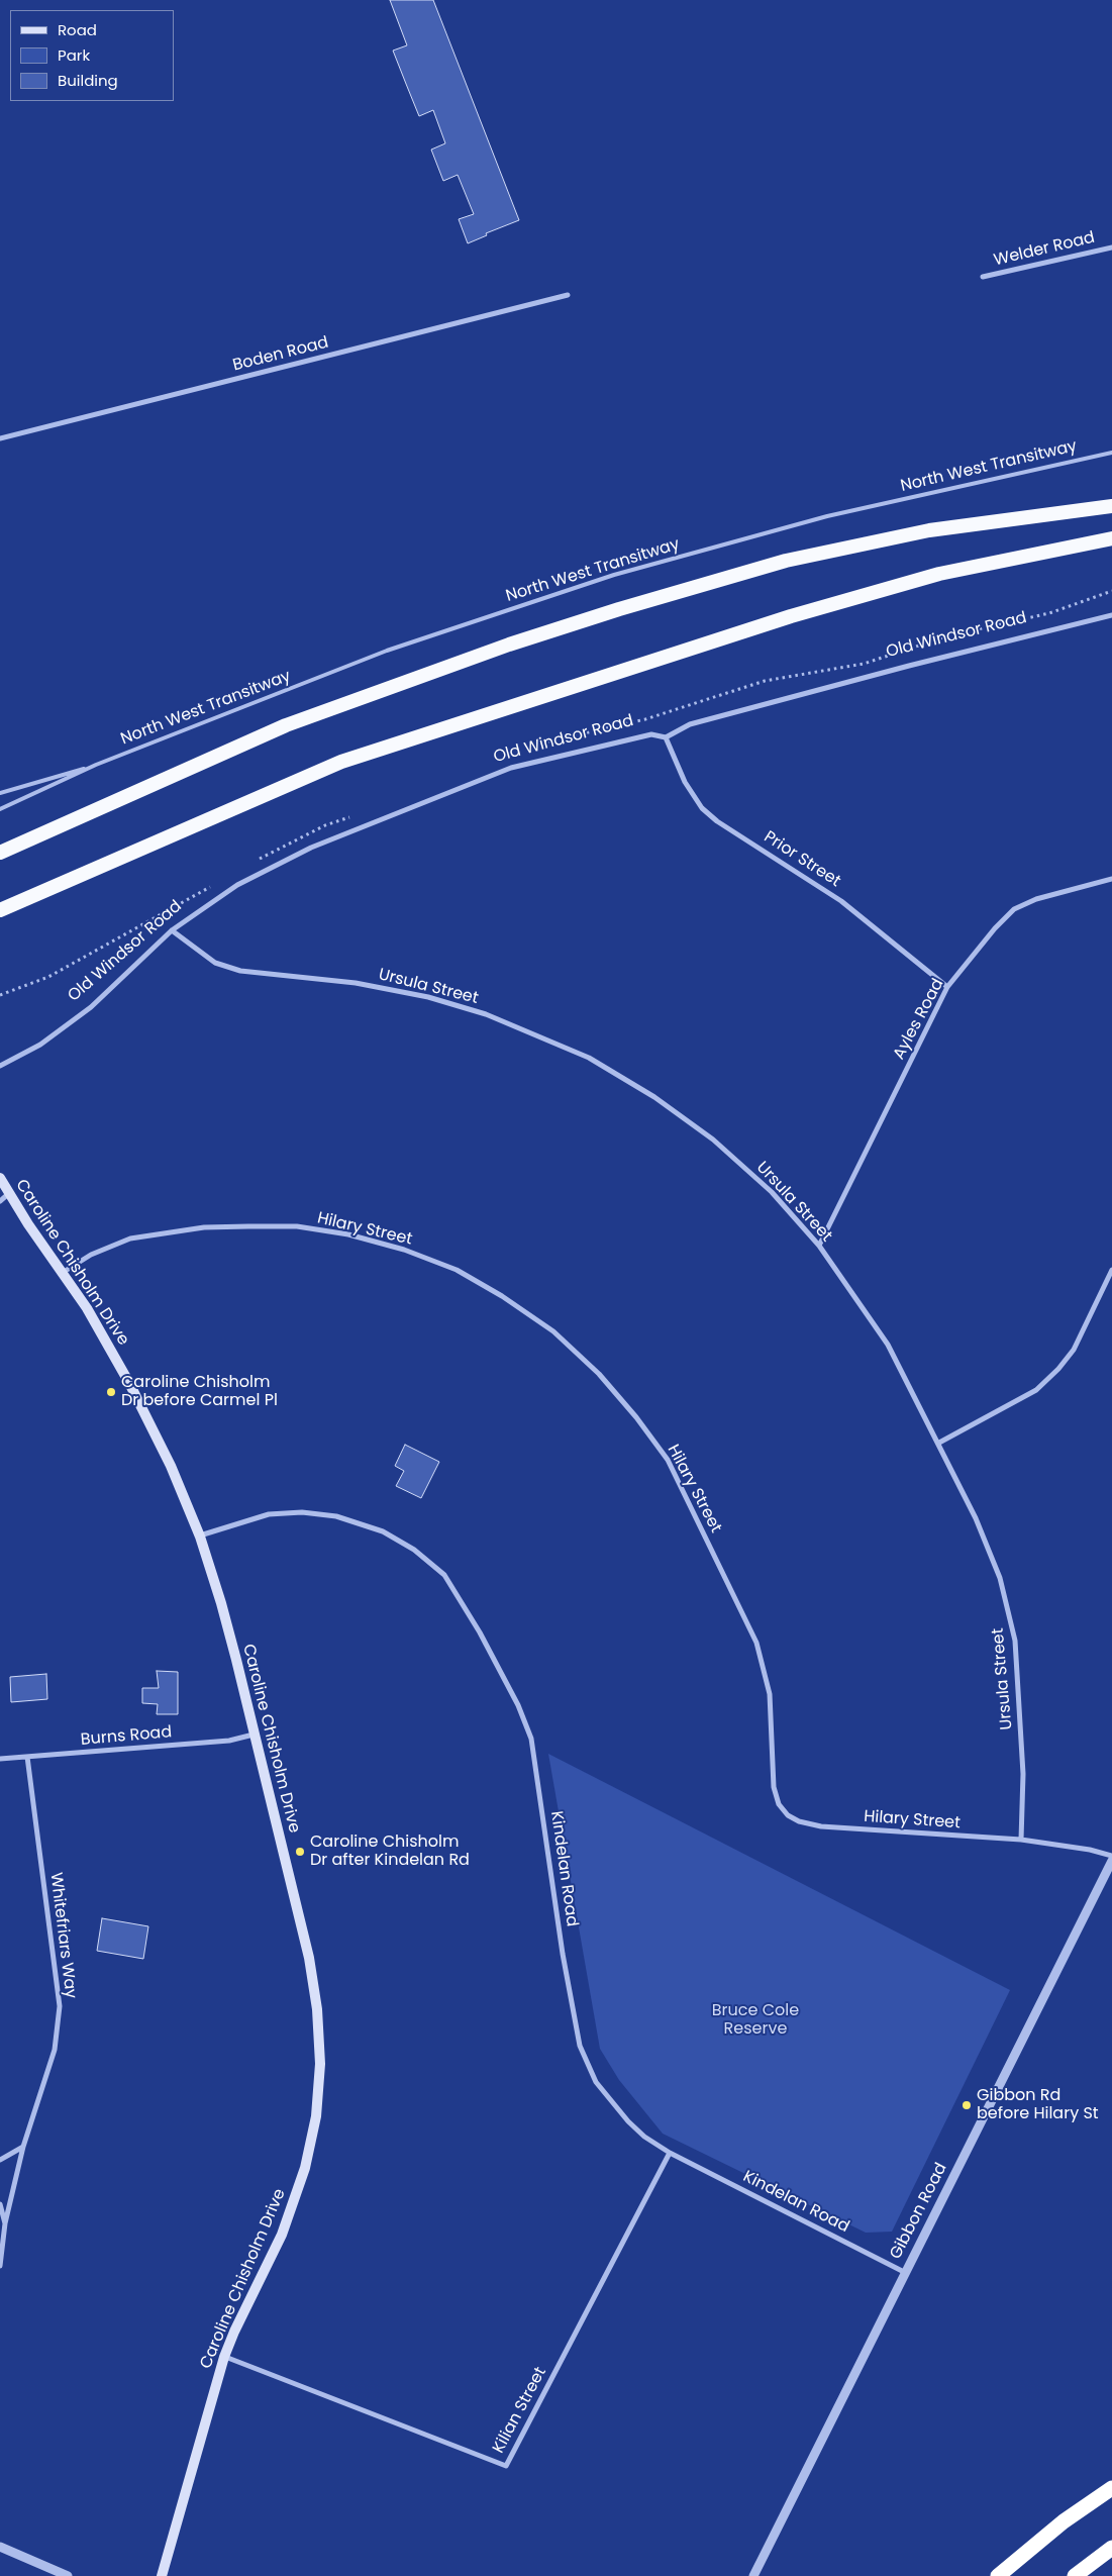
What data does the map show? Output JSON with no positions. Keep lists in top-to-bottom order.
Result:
{
  "streets": {
    "main road": ["Caroline Chisholm Drive"],
    "street": [
      "Welder Road",
      "Boden Road",
      "Old Windsor Road",
      "Prior Street",
      "Ursula Street",
      "Ayles Road",
      "Hilary Street",
      "Burns Road",
      "Kindelan Road",
      "Whitefriars Way",
      "Gibbon Road",
      "Kilian Street"
    ],
    "lane": ["North West Transitway"]
  },
  "crossings": [
    ["Old Windsor Road", "Prior Street"],
    ["Old Windsor Road", "Ursula Street"],
    ["Prior Street", "Ayles Road"],
    ["Ursula Street", "Ayles Road"],
    ["Ursula Street", "Hilary Street"],
    ["Hilary Street", "Caroline Chisholm Drive"],
    ["Caroline Chisholm Drive", "Burns Road"],
    ["Caroline Chisholm Drive", "Kindelan Road"],
    ["Caroline Chisholm Drive", "Kilian Street"],
    ["Burns Road", "Whitefriars Way"],
    ["Kindelan Road", "Gibbon Road"],
    ["Kindelan Road", "Kilian Street"]
  ],
  "parks": ["Bruce Cole Reserve"],
  "places": ["Caroline Chisholm Dr before Carmel Pl", "Caroline Chisholm Dr after Kindelan Rd", "Gibbon Rd before Hilary St"],
  "legend": ["Road", "Park", "Building"]
}
